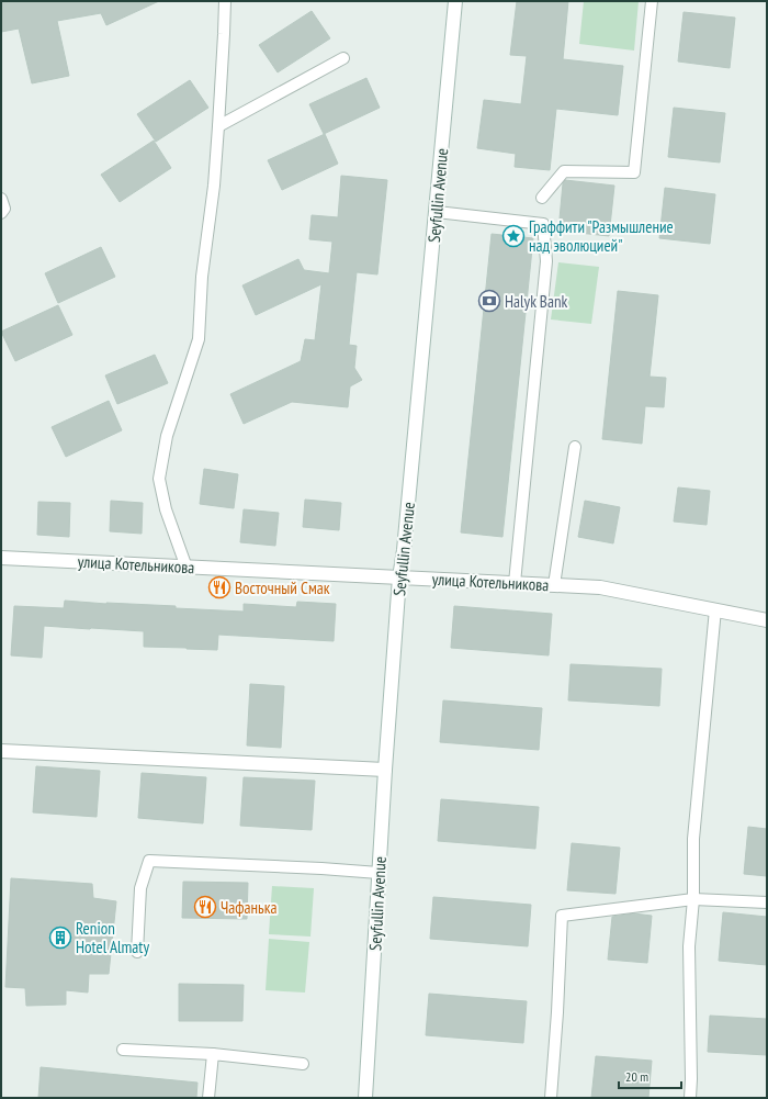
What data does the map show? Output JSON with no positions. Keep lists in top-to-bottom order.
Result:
{
  "streets": {
    "street": ["Seyfullin Avenue", "улица Котельникова"]
  },
  "crossings": [
    ["Seyfullin Avenue", "улица Котельникова"]
  ],
  "places": {
    "place": ["Граффити \"Размышление над эволюцией\""],
    "bank": ["Halyk Bank"],
    "restaurant": ["Восточный Смак", "Чафанька"],
    "building": ["Renion Hotel Almaty"]
  },
  "scale_bar": "20 m"
}
